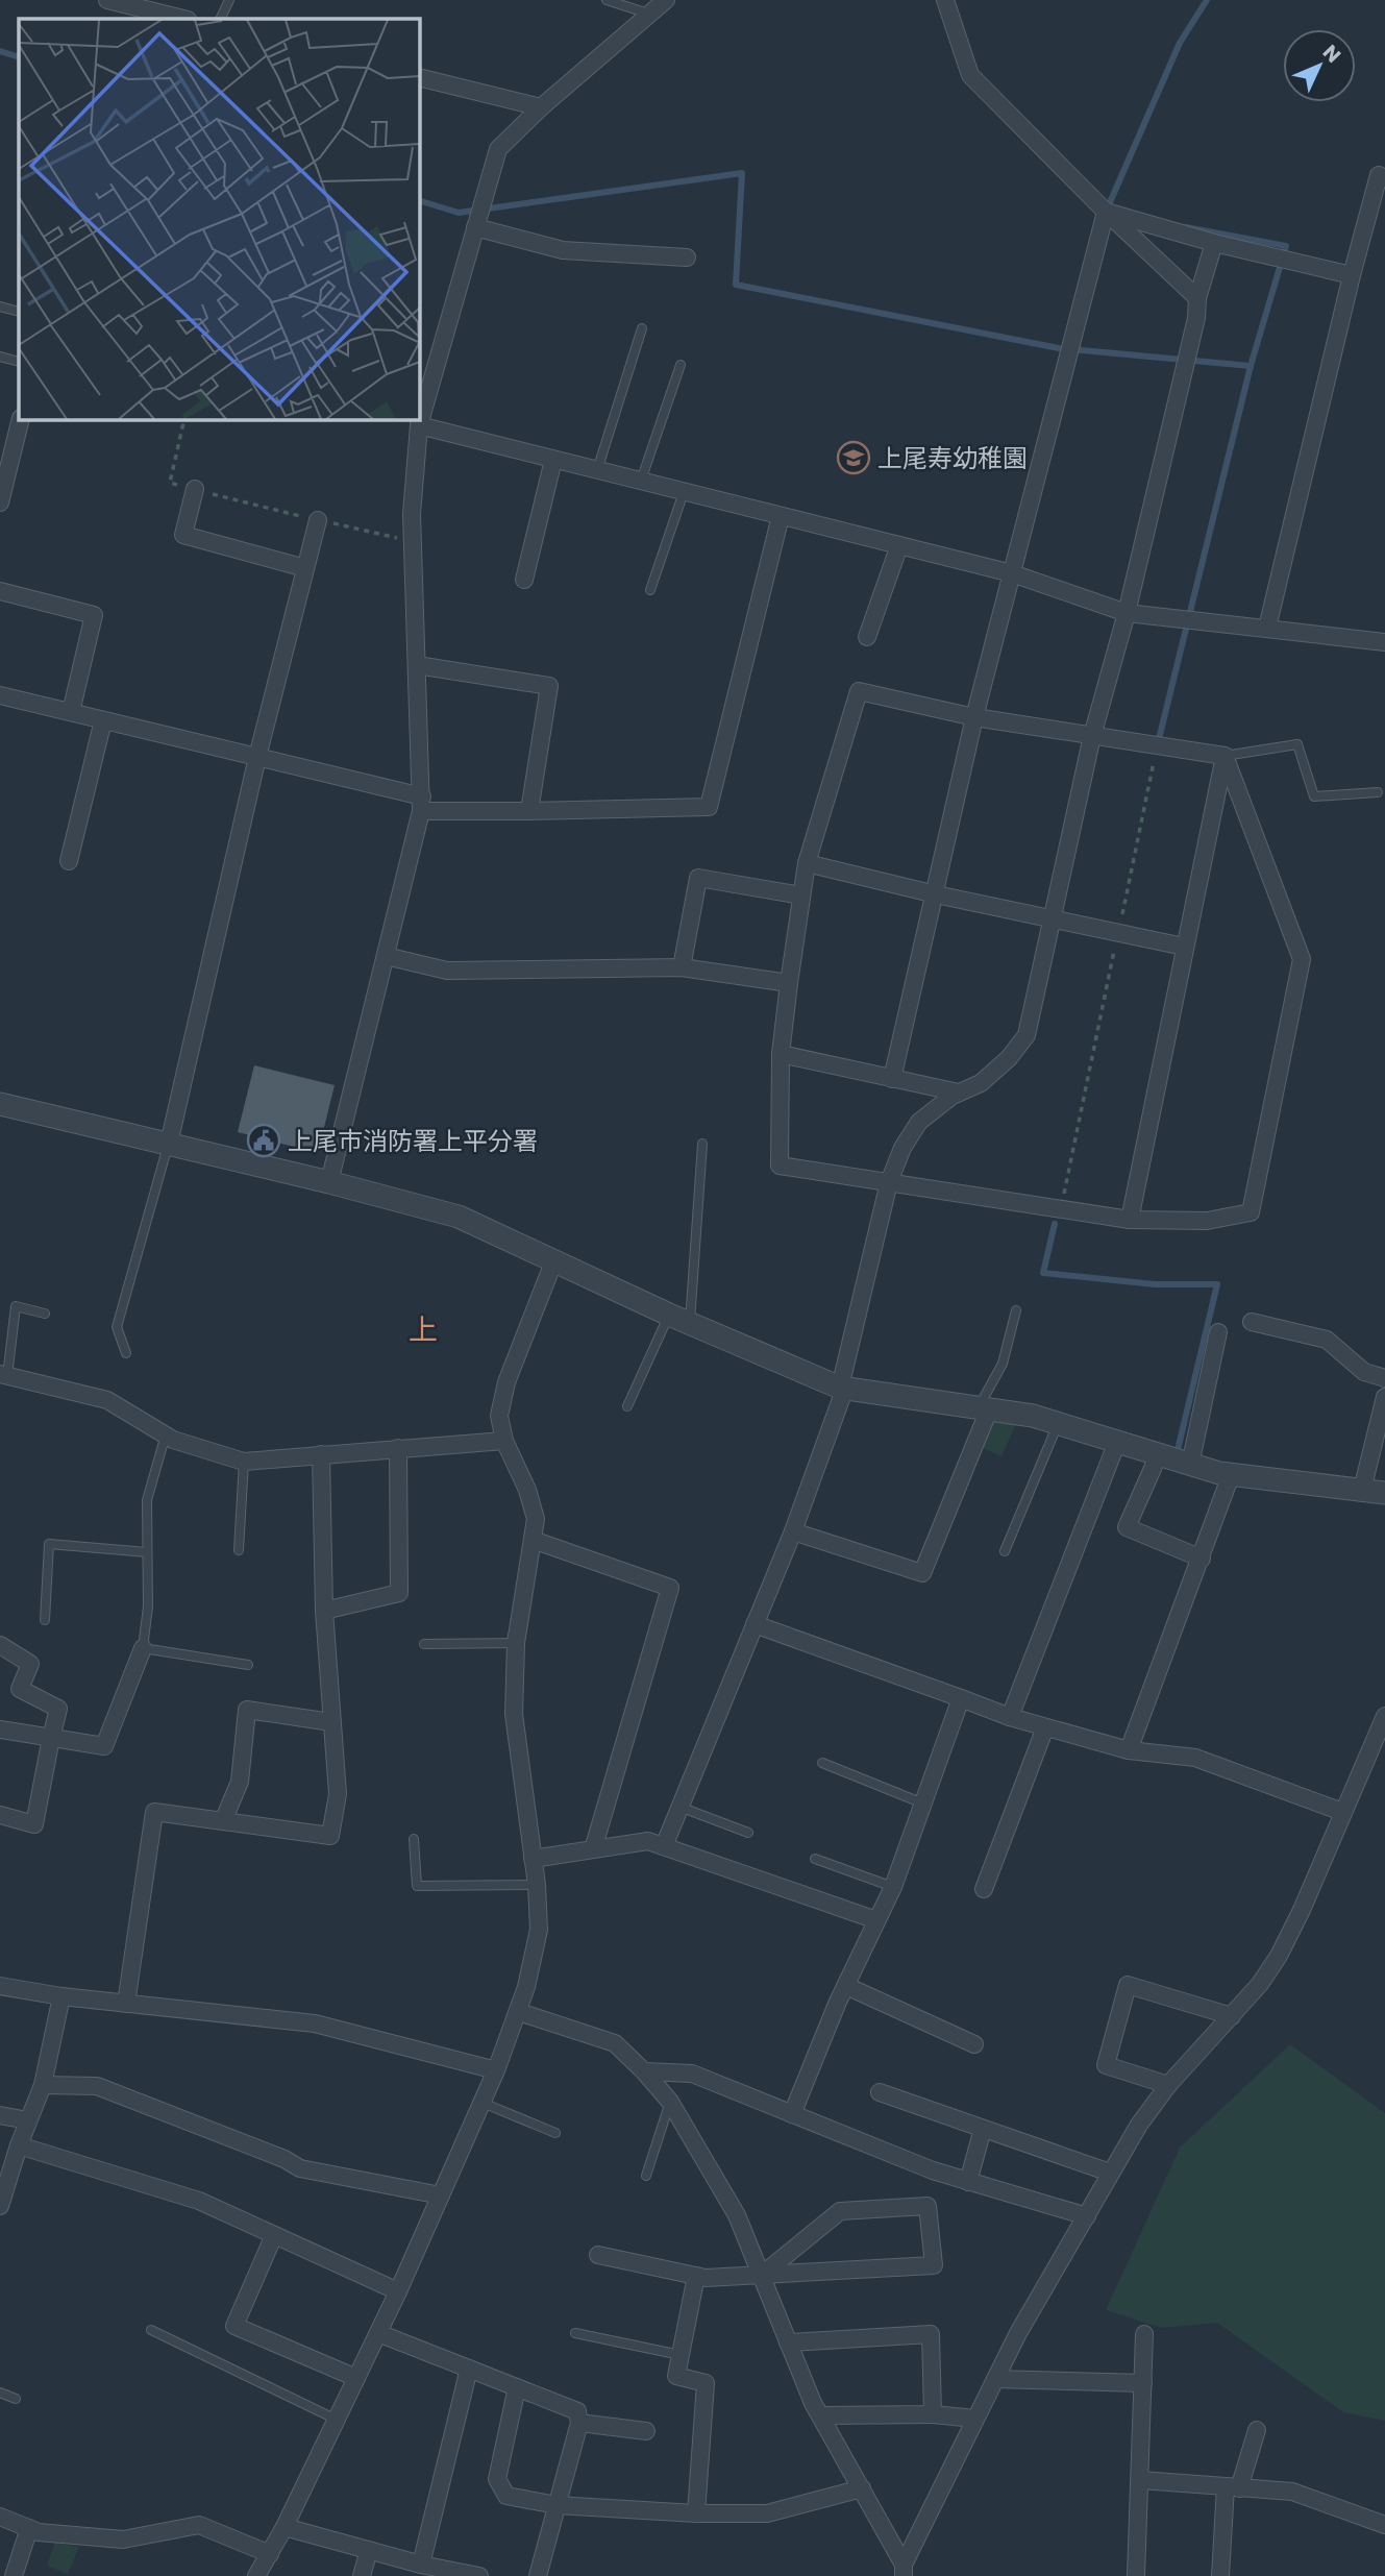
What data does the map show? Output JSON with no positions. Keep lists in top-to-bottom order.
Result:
{
  "districts": ["上"],
  "places": {
    "school or university": ["上尾寿幼稚園"],
    "public building": ["上尾市消防署上平分署"]
  },
  "north": "top right"
}
